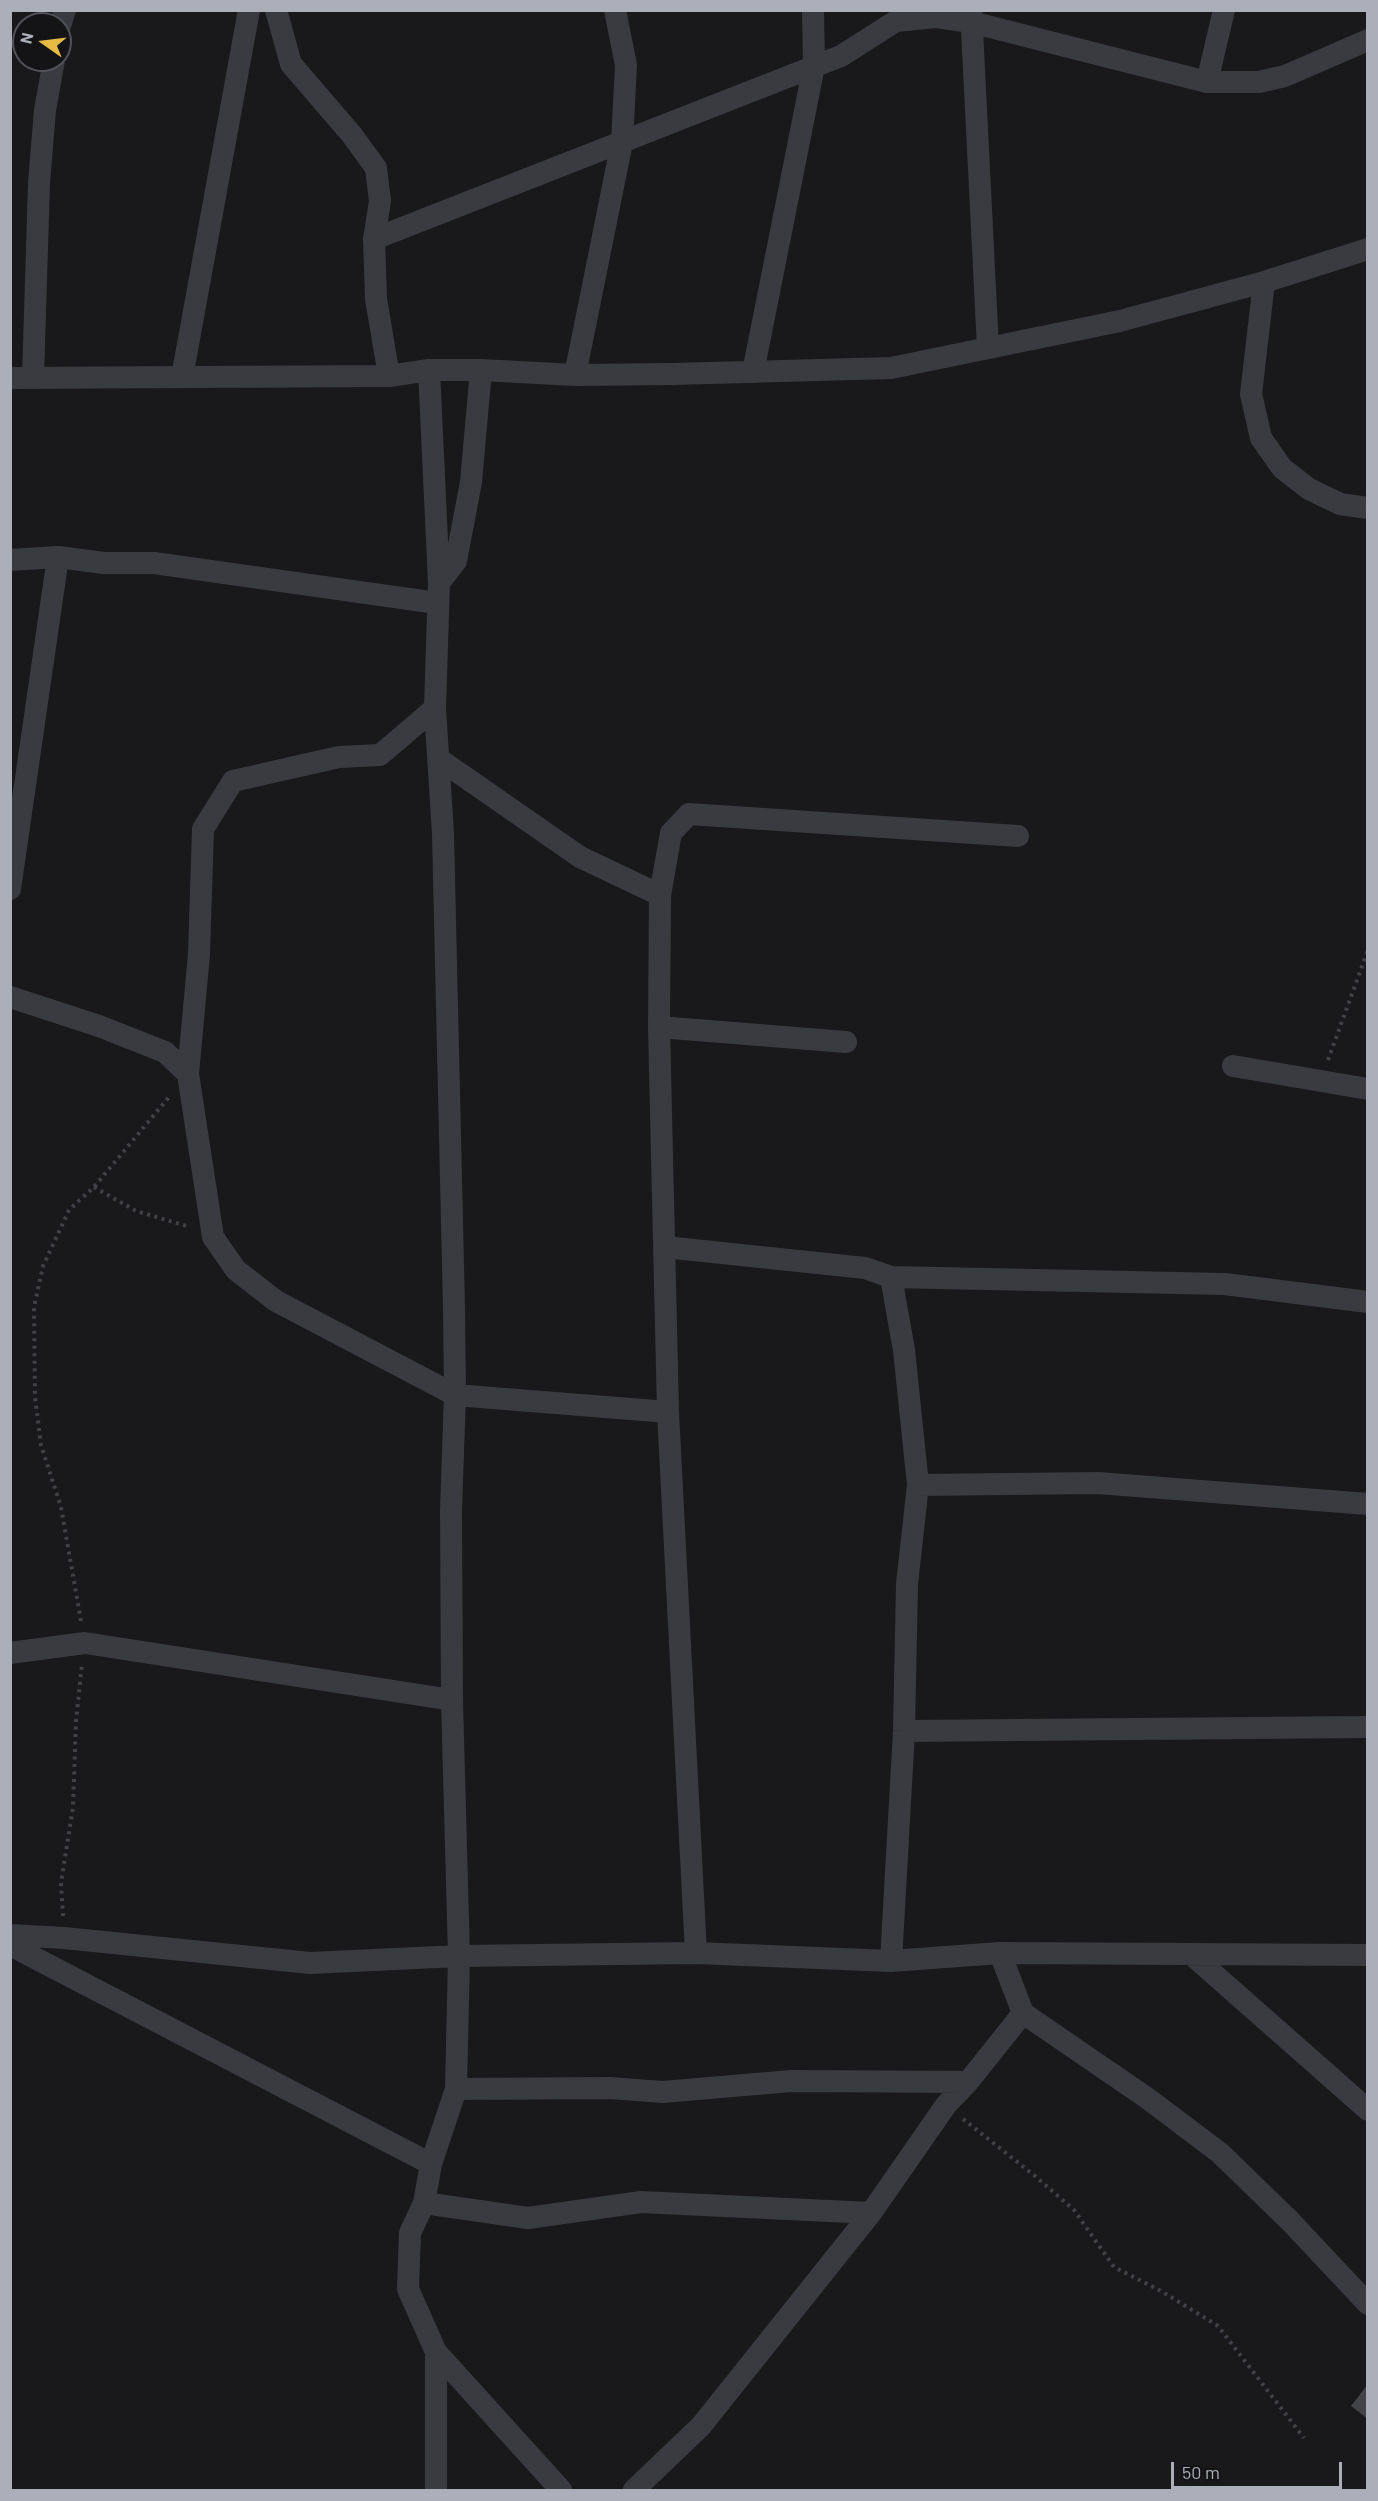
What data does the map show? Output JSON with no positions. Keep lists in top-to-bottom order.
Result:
{
  "scale_bar": "50 m",
  "north": "left"
}
